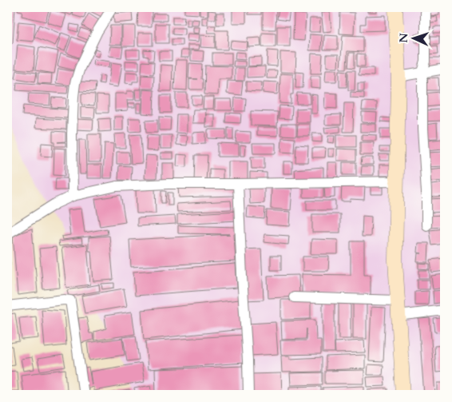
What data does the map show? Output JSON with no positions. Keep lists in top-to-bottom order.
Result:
{
  "north": "left"
}
